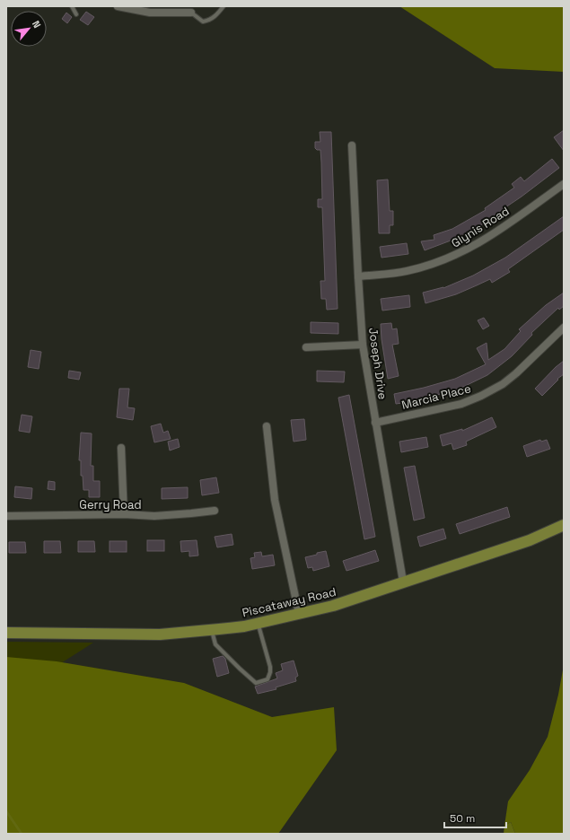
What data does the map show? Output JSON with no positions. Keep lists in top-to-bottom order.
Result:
{
  "streets": {
    "main road": ["Piscataway Road"],
    "street": [
      "Glynis Road",
      "Joseph Drive",
      "Marcia Place",
      "Gerry Road"
    ]
  },
  "crossings": [
    ["Glynis Road", "Joseph Drive"],
    ["Joseph Drive", "Marcia Place"],
    ["Joseph Drive", "Piscataway Road"]
  ],
  "scale_bar": "50 m",
  "north": "top right"
}
